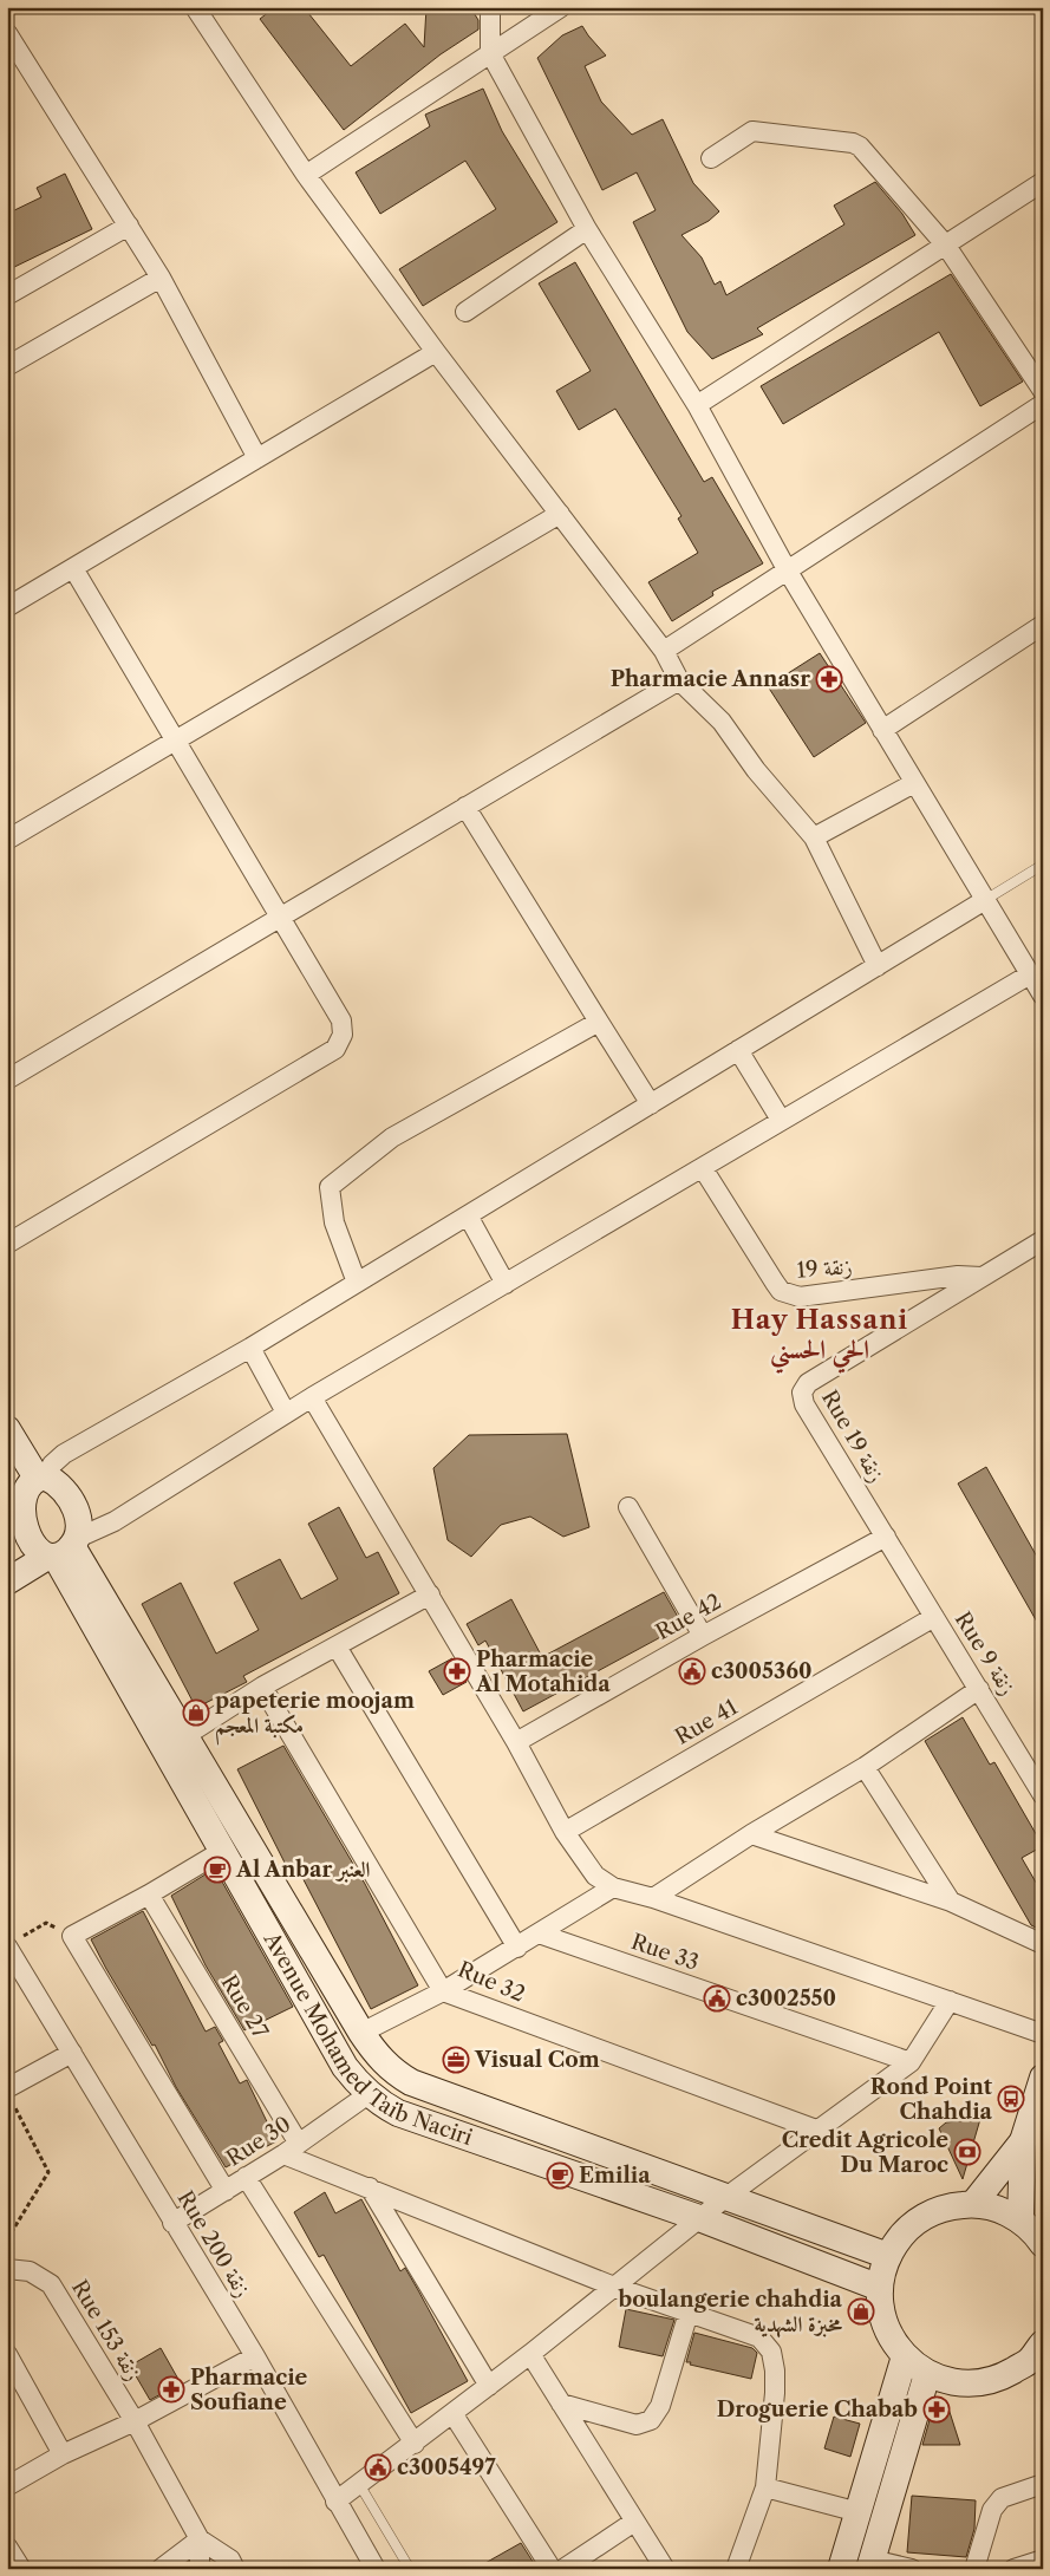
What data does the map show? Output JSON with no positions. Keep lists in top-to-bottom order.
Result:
{
  "streets": {
    "street": [
      "19 زنقة",
      "Rue 19 زنقة",
      "Rue 42",
      "Rue 9 زنقة",
      "Rue 41",
      "Rue 33",
      "Rue 32",
      "Rue 27",
      "Avenue Mohamed Taib Naciri",
      "Rue 30",
      "Rue 200 زنقة",
      "Rue 153 زنقة"
    ]
  },
  "crossings": [
    ["19 زنقة", "Rue 19 زنقة"],
    ["Rue 19 زنقة", "Rue 42"],
    ["Rue 19 زنقة", "Rue 9 زنقة"],
    ["Rue 42", "Rue 9 زنقة"],
    ["Rue 9 زنقة", "Rue 41"],
    ["Rue 27", "Rue 30"],
    ["Avenue Mohamed Taib Naciri", "Rue 30"],
    ["Rue 30", "Rue 200 زنقة"]
  ],
  "districts": ["Hay Hassani الحي الحسني"],
  "places": {
    "pharmacy": [
      "Pharmacie Annasr",
      "Pharmacie Al Motahida",
      "Pharmacie Soufiane",
      "Droguerie Chabab"
    ],
    "public building": ["c3005360", "c3002550", "c3005497"],
    "shop": ["papeterie moojam مكتبة المعجم", "boulangerie chahdia مخبزة الشهدية"],
    "cafe": ["Al Anbar العنبر", "Emilia"],
    "office": ["Visual Com"],
    "bus stop": ["Rond Point Chahdia"],
    "bank": ["Credit Agricole Du Maroc"]
  }
}
